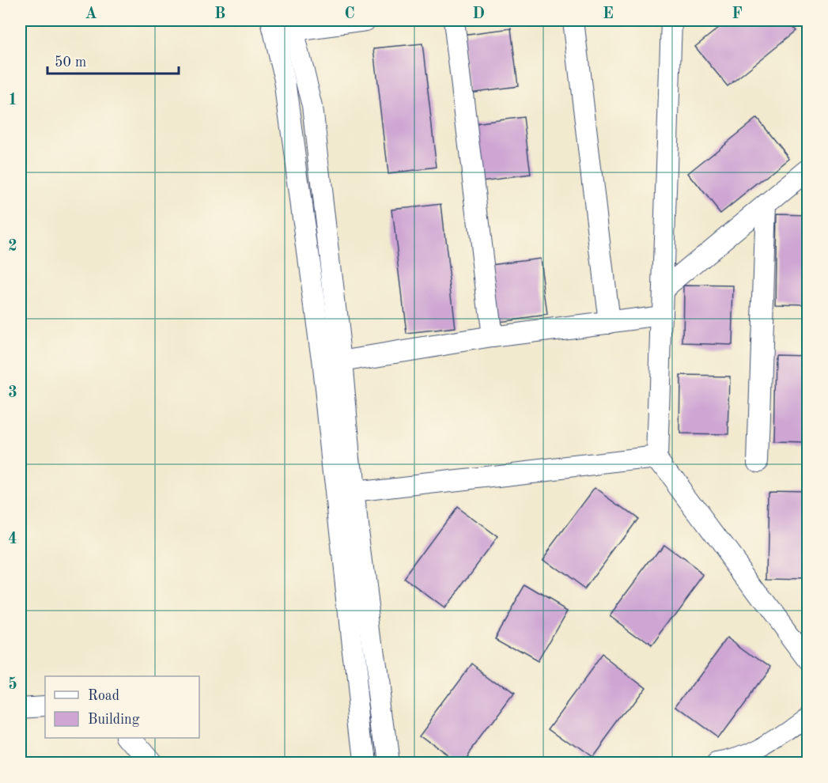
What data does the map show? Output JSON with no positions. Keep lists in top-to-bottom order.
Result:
{
  "legend": ["Road", "Building"],
  "scale_bar": "50 m",
  "grid": {
    "columns": [
      "A",
      "B",
      "C",
      "D",
      "E",
      "F"
    ],
    "rows": [
      "1",
      "2",
      "3",
      "4",
      "5"
    ]
  }
}
